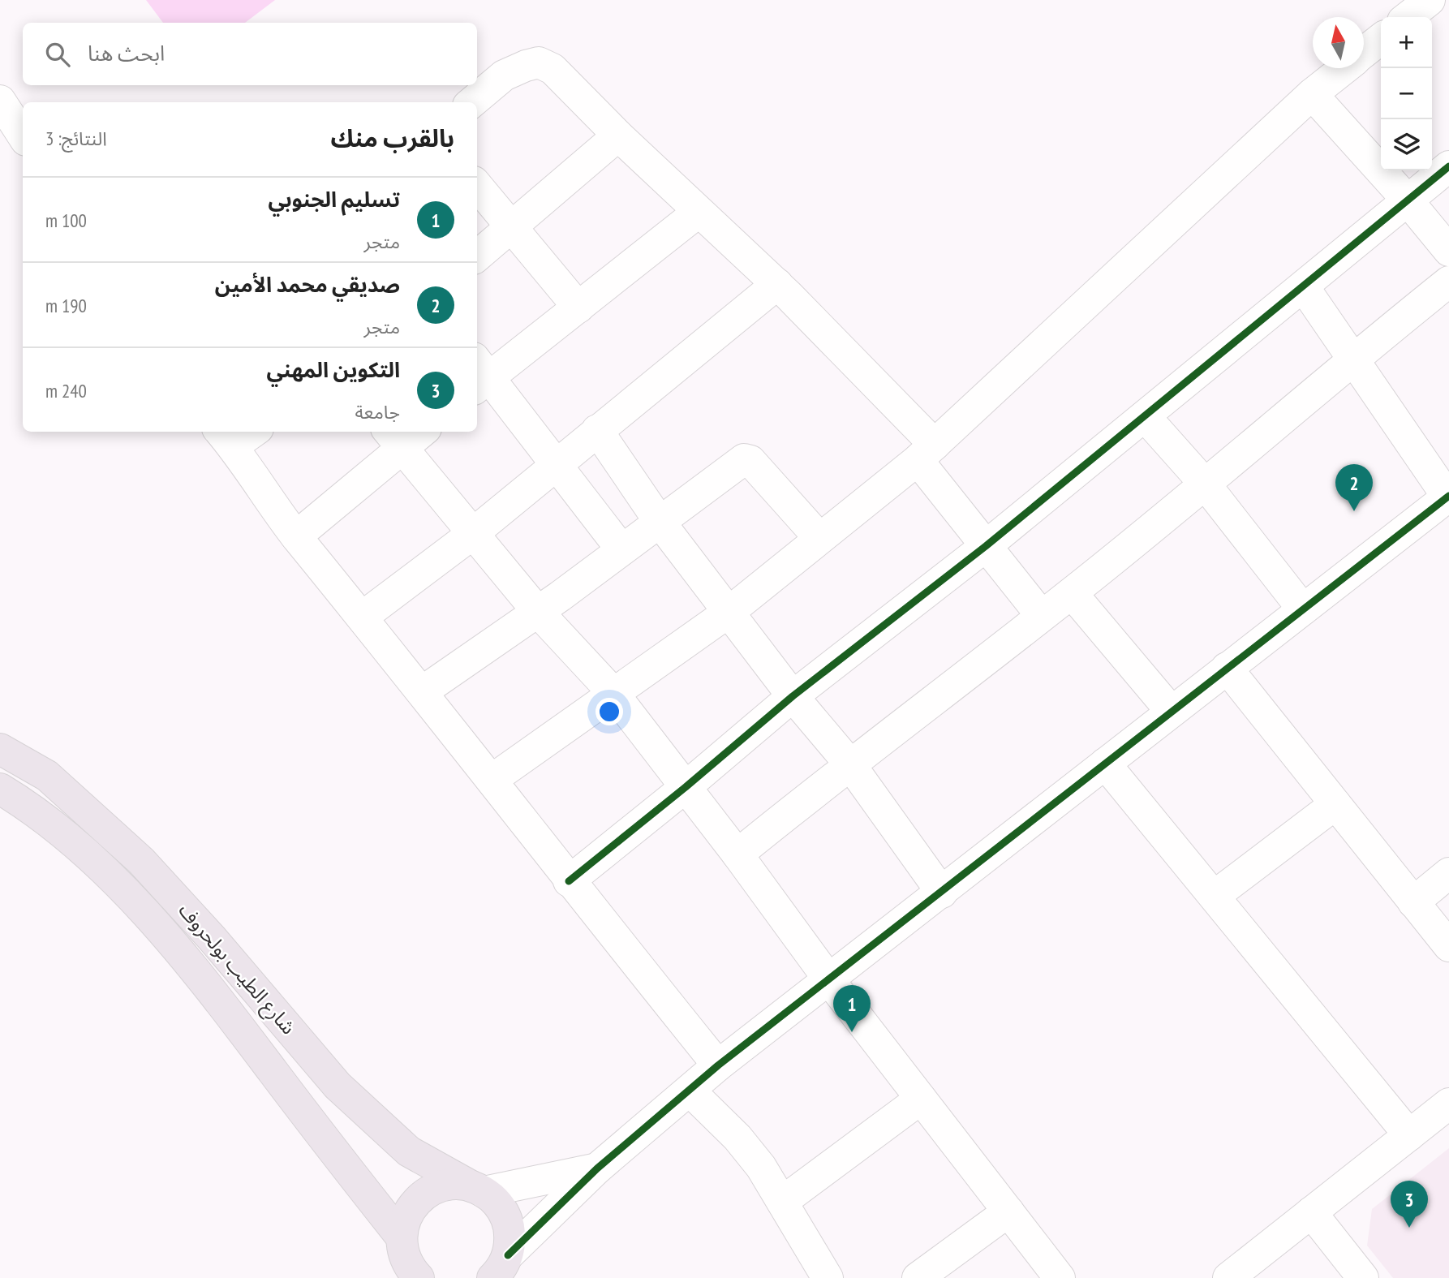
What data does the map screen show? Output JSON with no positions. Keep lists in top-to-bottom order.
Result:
{
  "streets": {
    "main road": ["شارع الطيب بولحروف"]
  },
  "north": "top",
  "page": {
    "map_buttons": ["+", "−"],
    "search": "ابحث هنا",
    "heading": ["بالقرب منك", "النتائج: 3"],
    "list": [
      {
        "mark": "1",
        "name": "تسليم الجنوبي",
        "note": "متجر",
        "value": "100 m"
      },
      {
        "mark": "2",
        "name": "صديقي محمد الأمين",
        "note": "متجر",
        "value": "190 m"
      },
      {
        "mark": "3",
        "name": "التكوين المهني",
        "note": "جامعة",
        "value": "240 m"
      }
    ],
    "pins": ["2", "1", "3"]
  }
}
